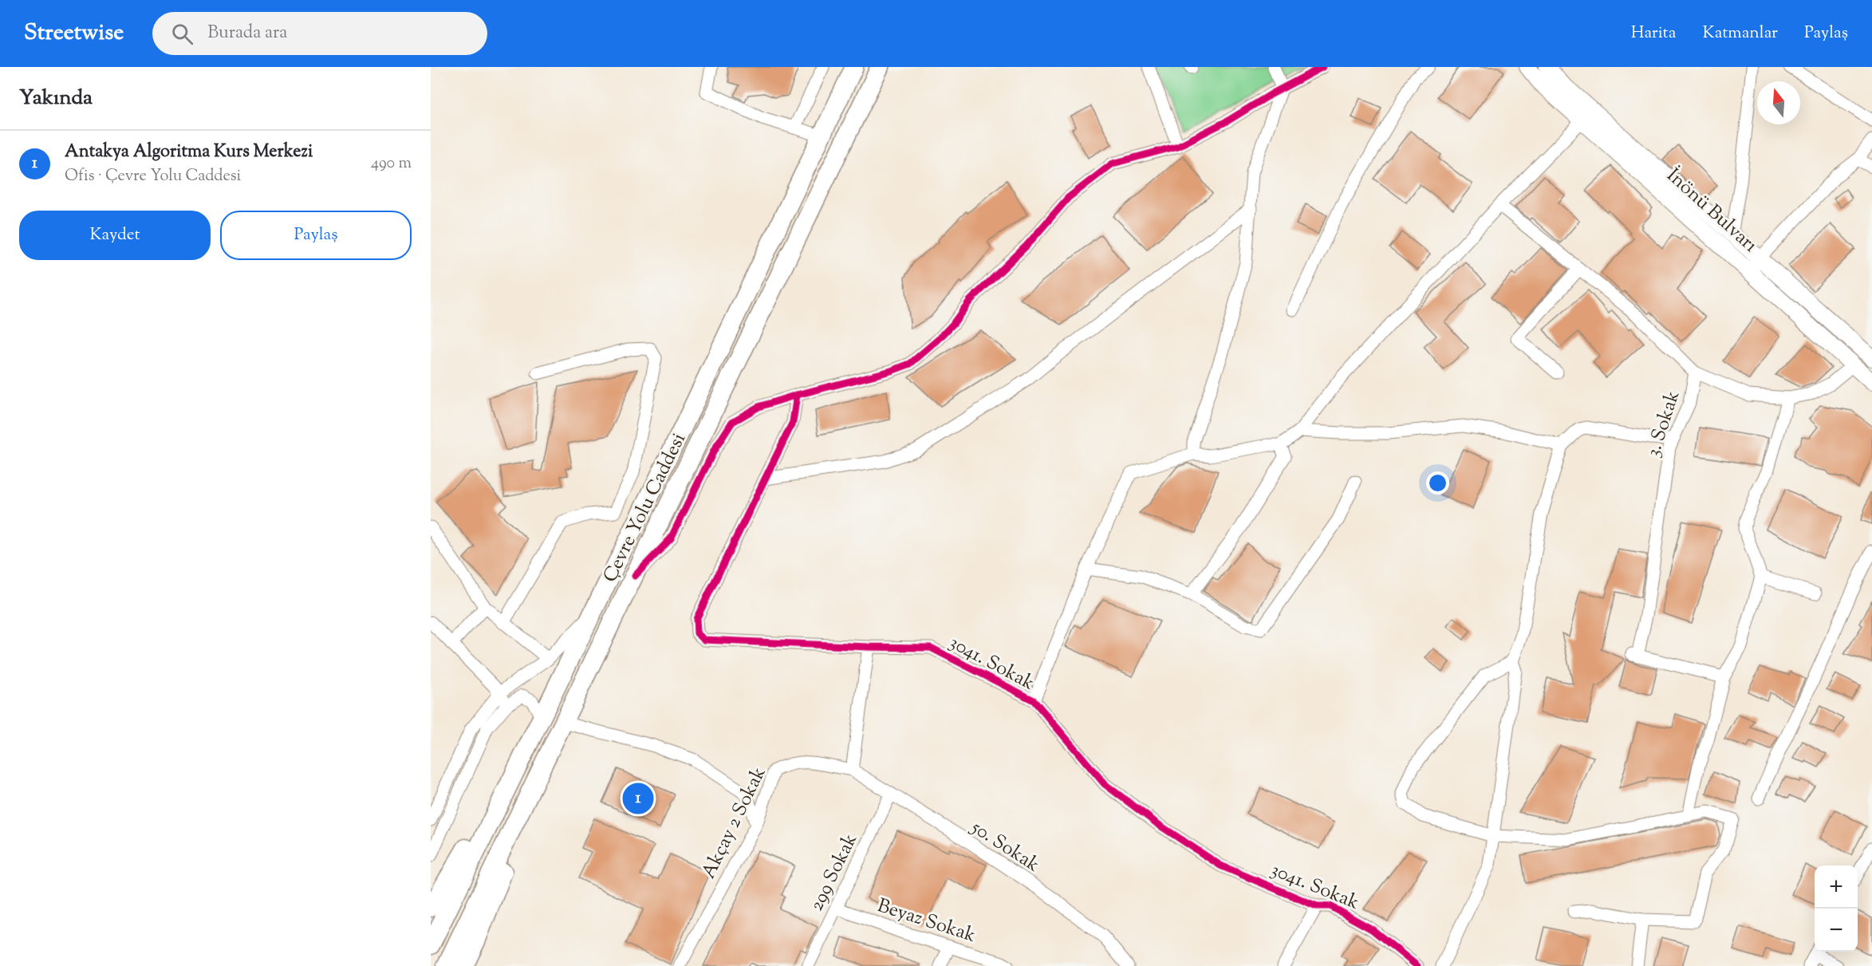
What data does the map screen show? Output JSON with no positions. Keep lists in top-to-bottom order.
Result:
{
  "streets": {
    "highway": ["Çevre Yolu Caddesi"],
    "main road": ["İnönü Bulvarı"],
    "street": [
      "3. Sokak",
      "3041. Sokak",
      "Akçay 2 Sokak",
      "50. Sokak",
      "299 Sokak",
      "Beyaz Sokak"
    ]
  },
  "crossings": [
    ["İnönü Bulvarı", "3. Sokak"],
    ["Akçay 2 Sokak", "50. Sokak"],
    ["50. Sokak", "299 Sokak"],
    ["299 Sokak", "Beyaz Sokak"]
  ],
  "north": "top",
  "page": {
    "header": "Streetwise",
    "search": "Burada ara",
    "nav": ["Harita", "Katmanlar", "Paylaş"],
    "heading": "Yakında",
    "list": [
      {
        "mark": "1",
        "name": "Antakya Algoritma Kurs Merkezi",
        "note": "Ofis · Çevre Yolu Caddesi",
        "value": "490 m"
      }
    ],
    "buttons": ["Kaydet", "Paylaş"],
    "pins": "1",
    "map_buttons": ["+", "−"]
  }
}
